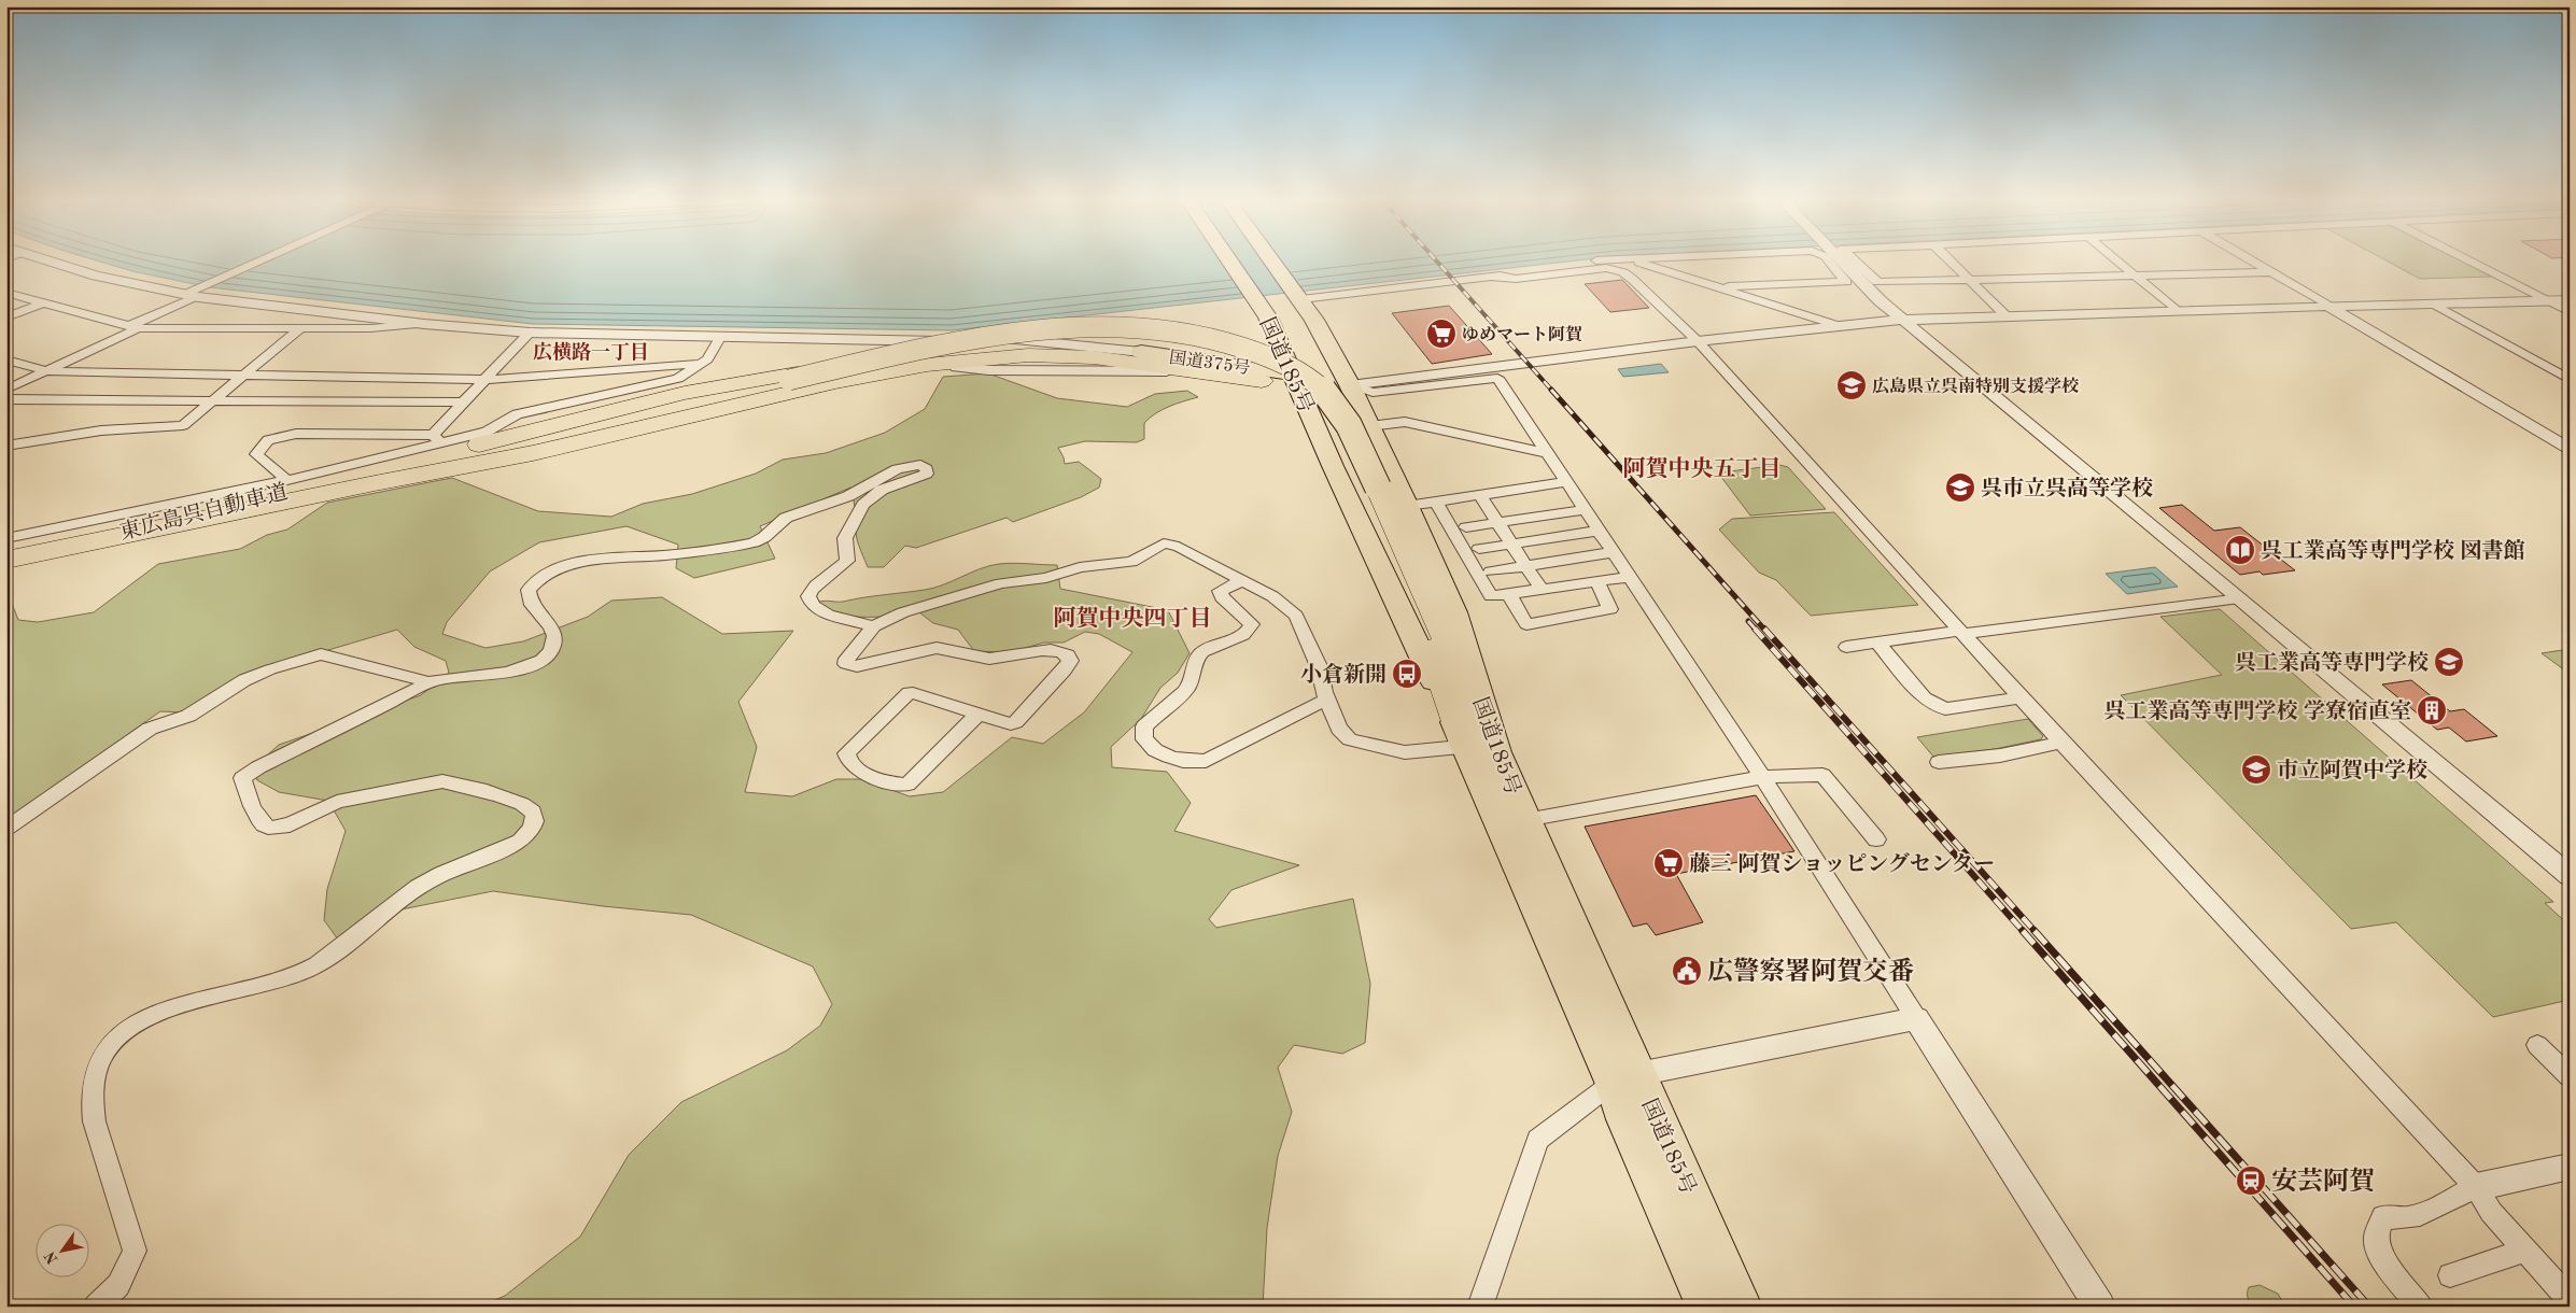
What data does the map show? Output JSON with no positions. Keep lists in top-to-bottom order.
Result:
{
  "streets": {
    "highway": ["国道375号", "国道185号", "東広島呉自動車道"]
  },
  "crossings": [
    ["国道375号", "国道185号"]
  ],
  "districts": ["広横路一丁目", "阿賀中央五丁目", "阿賀中央四丁目"],
  "places": {
    "supermarket": ["ゆめマート阿賀", "藤三 阿賀ショッピングセンター"],
    "school or university": [
      "広島県立呉南特別支援学校",
      "呉市立呉高等学校",
      "呉工業高等専門学校",
      "市立阿賀中学校"
    ],
    "library": ["呉工業高等専門学校 図書館"],
    "bus stop": ["小倉新開"],
    "building": ["呉工業高等専門学校 学寮宿直室"],
    "public building": ["広警察署阿賀交番"],
    "station": ["安芸阿賀"]
  },
  "north": "bottom left"
}
